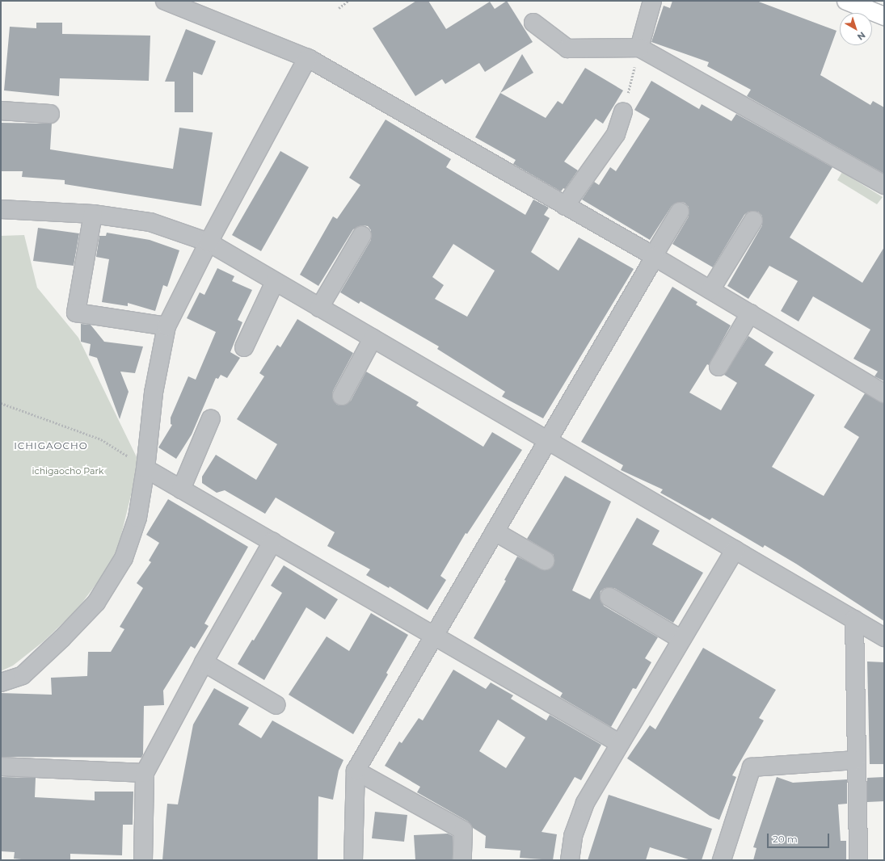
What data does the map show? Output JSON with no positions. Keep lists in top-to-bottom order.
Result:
{
  "districts": ["ICHIGAOCHO"],
  "parks": ["ichigaocho Park"],
  "scale_bar": "20 m",
  "north": "bottom right"
}
